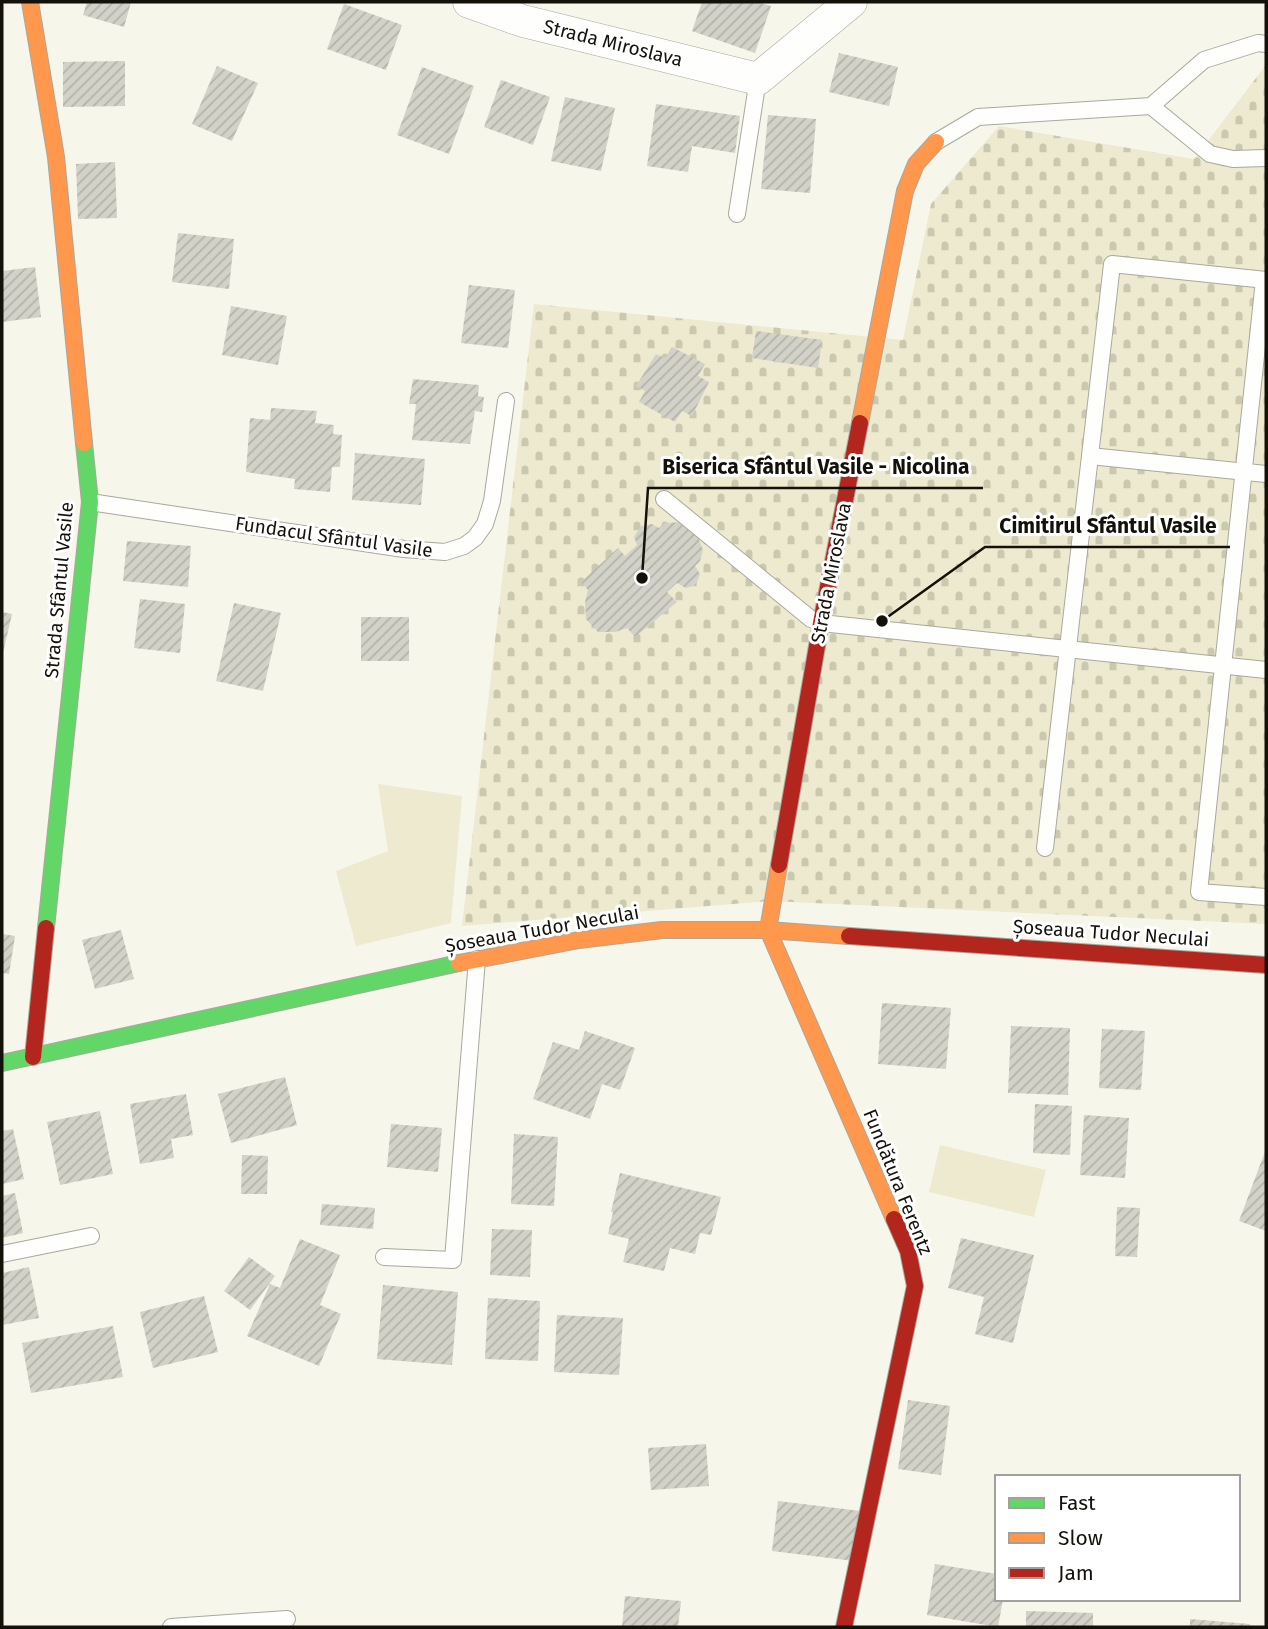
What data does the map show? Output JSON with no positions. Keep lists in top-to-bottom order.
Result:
{
  "streets": {
    "street": [
      "Strada Miroslava",
      "Strada Sfântul Vasile",
      "Șoseaua Tudor Neculai",
      "Fundătura Ferentz"
    ],
    "lane": ["Fundacul Sfântul Vasile"]
  },
  "crossings": [
    ["Strada Miroslava", "Șoseaua Tudor Neculai"],
    ["Strada Miroslava", "Fundătura Ferentz"],
    ["Fundacul Sfântul Vasile", "Strada Sfântul Vasile"],
    ["Strada Sfântul Vasile", "Șoseaua Tudor Neculai"],
    ["Șoseaua Tudor Neculai", "Fundătura Ferentz"]
  ],
  "places": ["Biserica Sfântul Vasile - Nicolina", "Cimitirul Sfântul Vasile"],
  "legend": ["Fast", "Slow", "Jam"]
}
